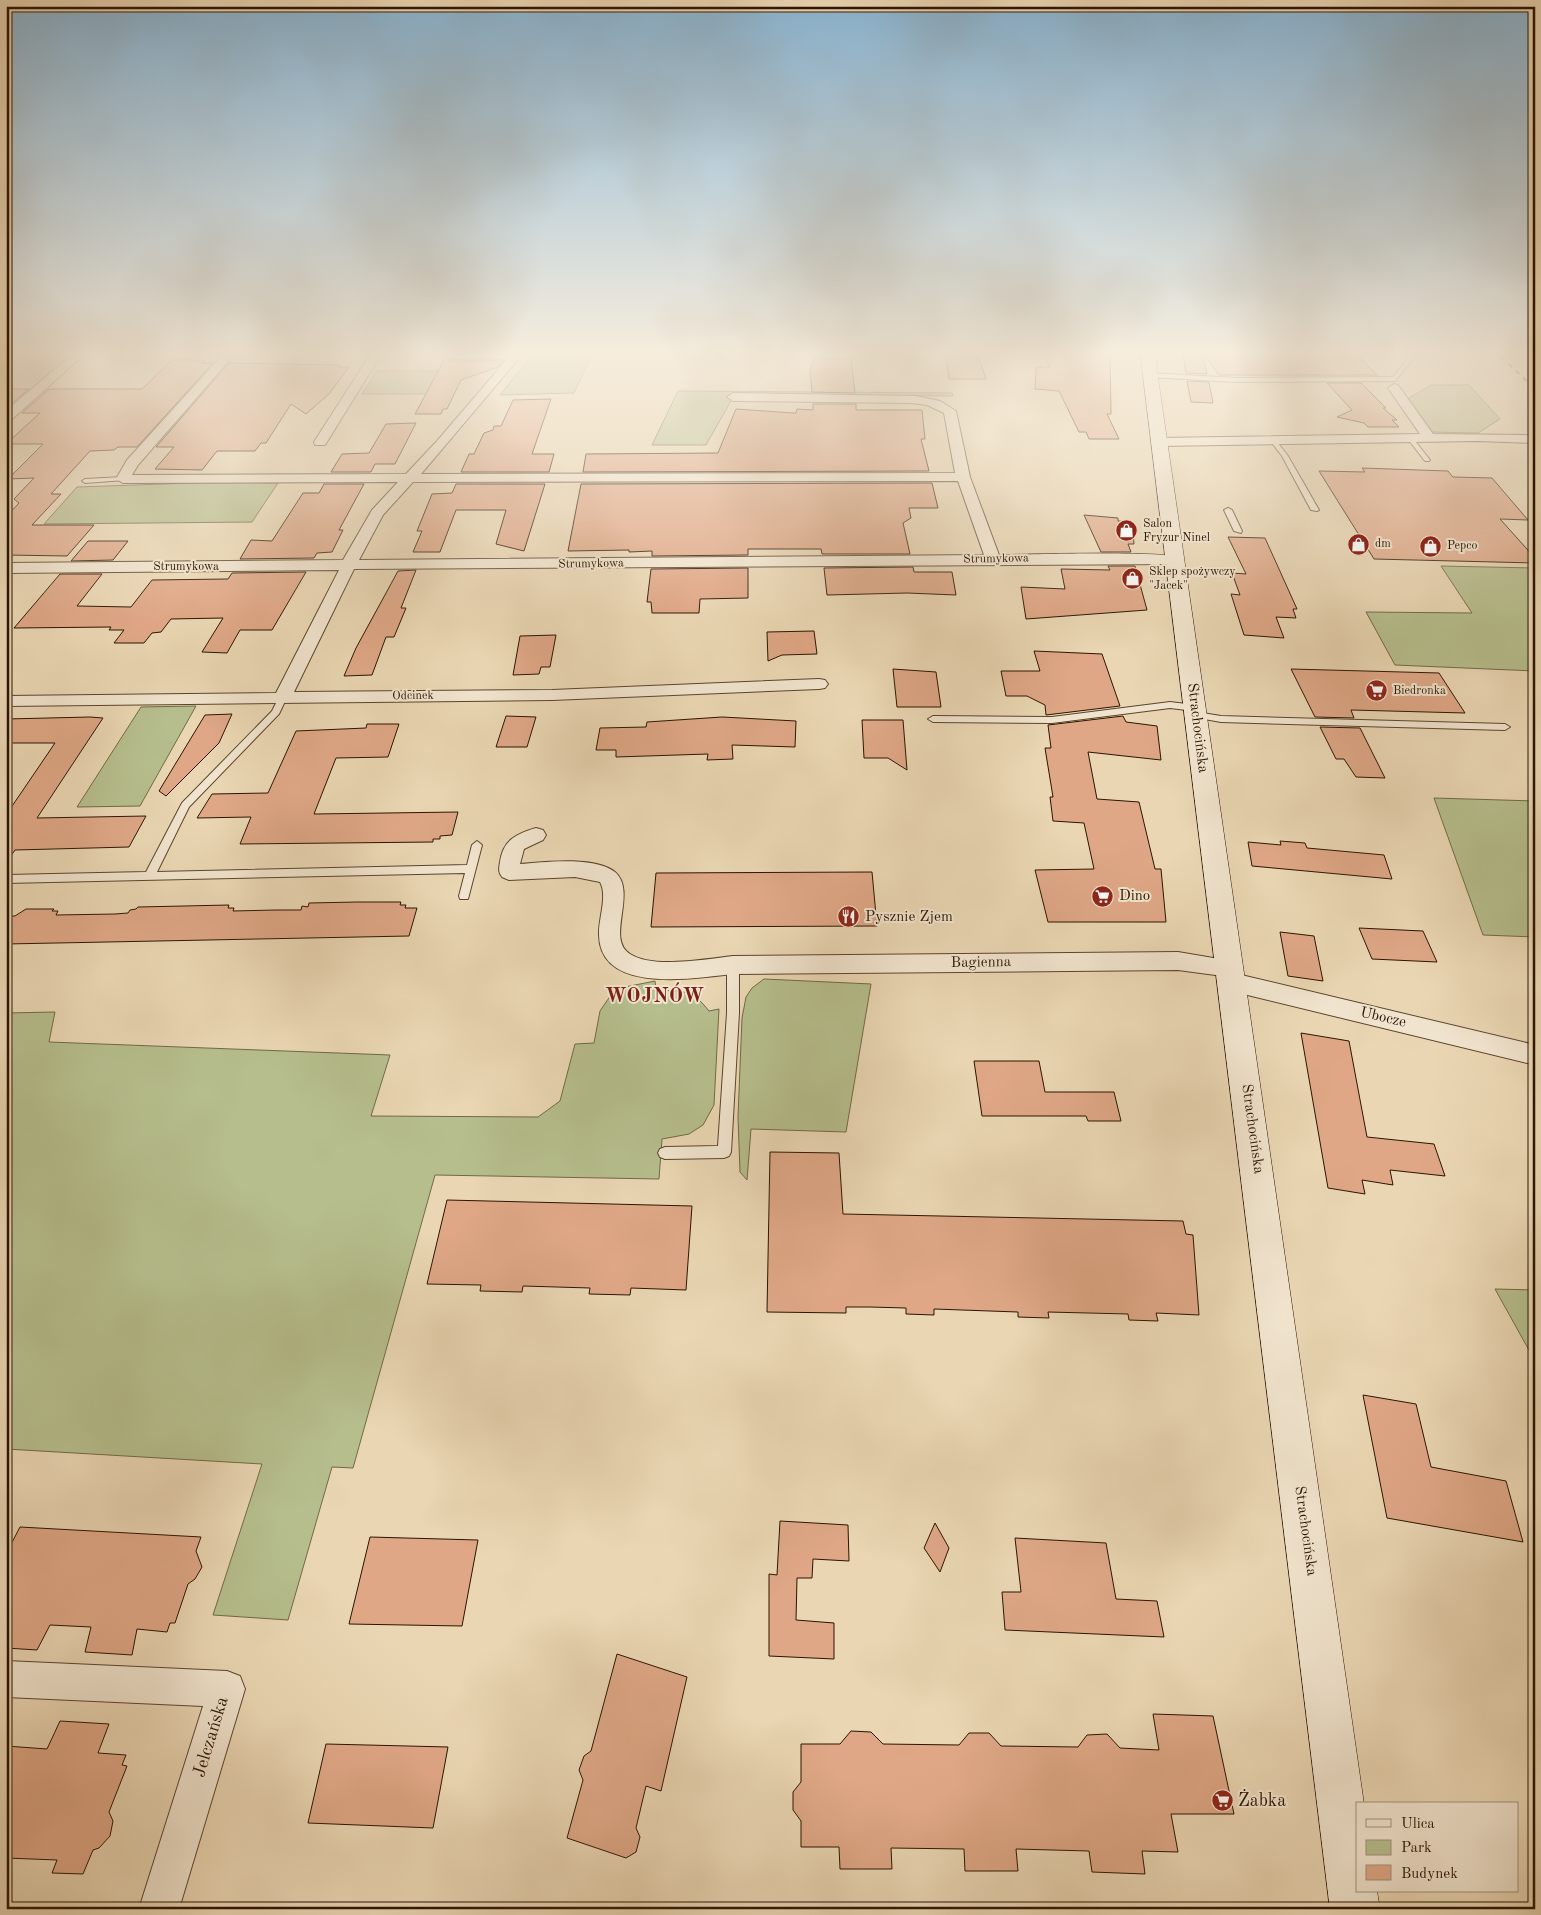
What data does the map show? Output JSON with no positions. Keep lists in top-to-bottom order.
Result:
{
  "streets": {
    "main road": ["Strachocińska"],
    "street": [
      "Strumykowa",
      "Odcinek",
      "Bagienna",
      "Ubocze",
      "Jelczańska"
    ]
  },
  "crossings": [
    ["Strumykowa", "Strachocińska"],
    ["Strachocińska", "Bagienna"],
    ["Strachocińska", "Ubocze"],
    ["Bagienna", "Ubocze"]
  ],
  "districts": ["WOJNÓW"],
  "places": {
    "shop": [
      "Salon Fryzur Ninel",
      "dm",
      "Pepco",
      "Sklep spożywczy \"Jacek\""
    ],
    "supermarket": ["Biedronka", "Dino", "Żabka"],
    "restaurant": ["Pysznie Zjem"]
  },
  "legend": ["Ulica", "Park", "Budynek"]
}
